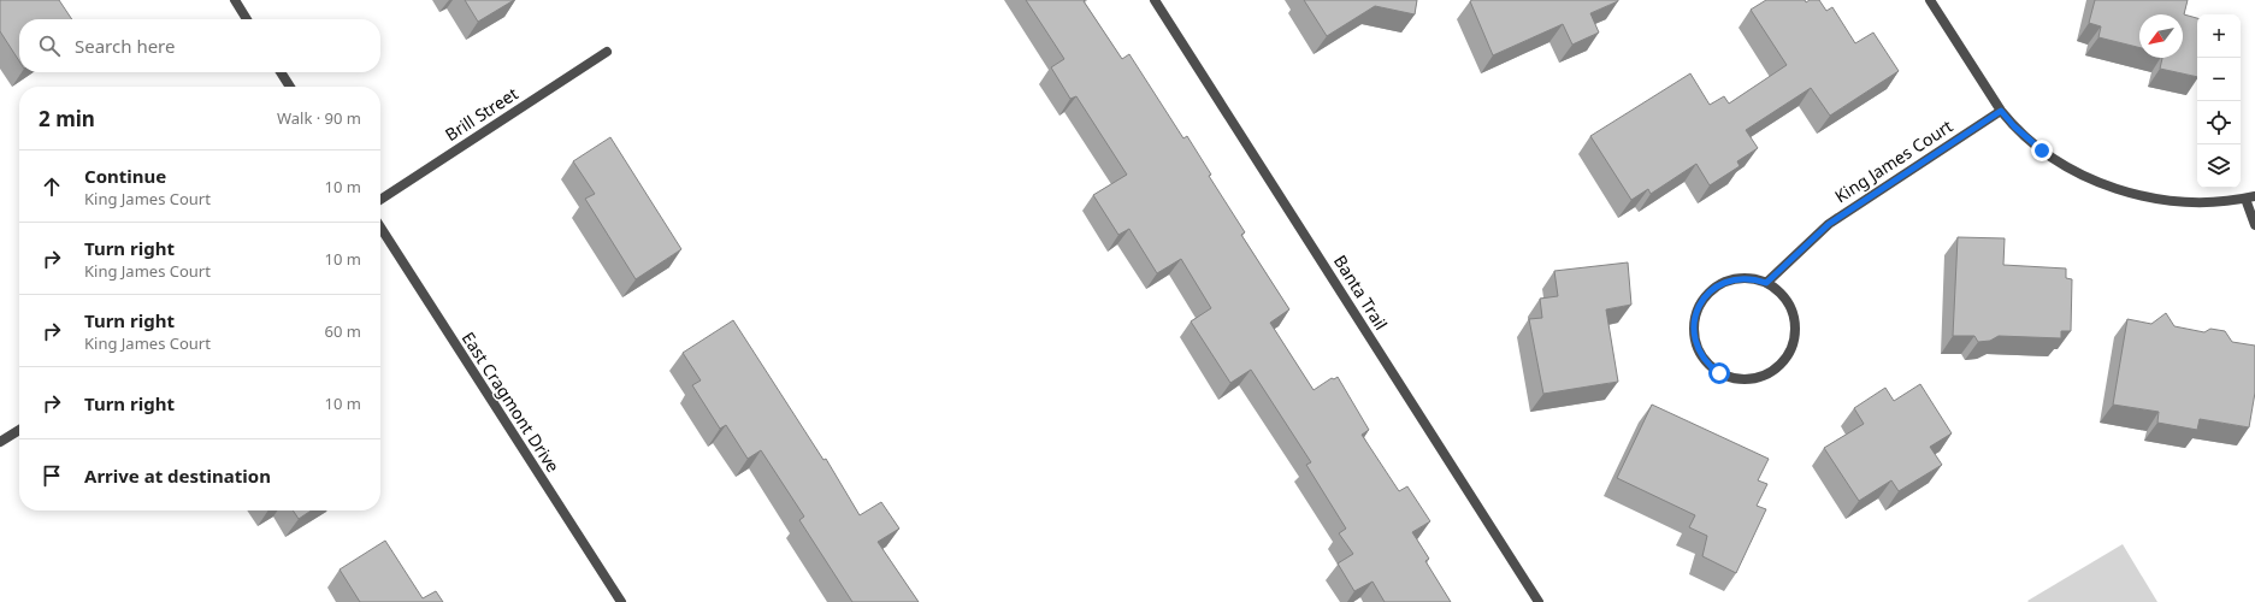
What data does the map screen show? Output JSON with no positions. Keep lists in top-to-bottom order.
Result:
{
  "streets": {
    "street": [
      "Brill Street",
      "King James Court",
      "Banta Trail",
      "East Cragmont Drive"
    ]
  },
  "north": "bottom left",
  "page": {
    "map_buttons": ["+", "−"],
    "search": "Search here",
    "heading": ["2 min", "Walk · 90 m"],
    "list": [
      ["Continue", "King James Court", "10 m"],
      ["Turn right", "King James Court", "10 m"],
      ["Turn right", "King James Court", "60 m"],
      ["Turn right", "10 m"],
      "Arrive at destination"
    ]
  }
}
